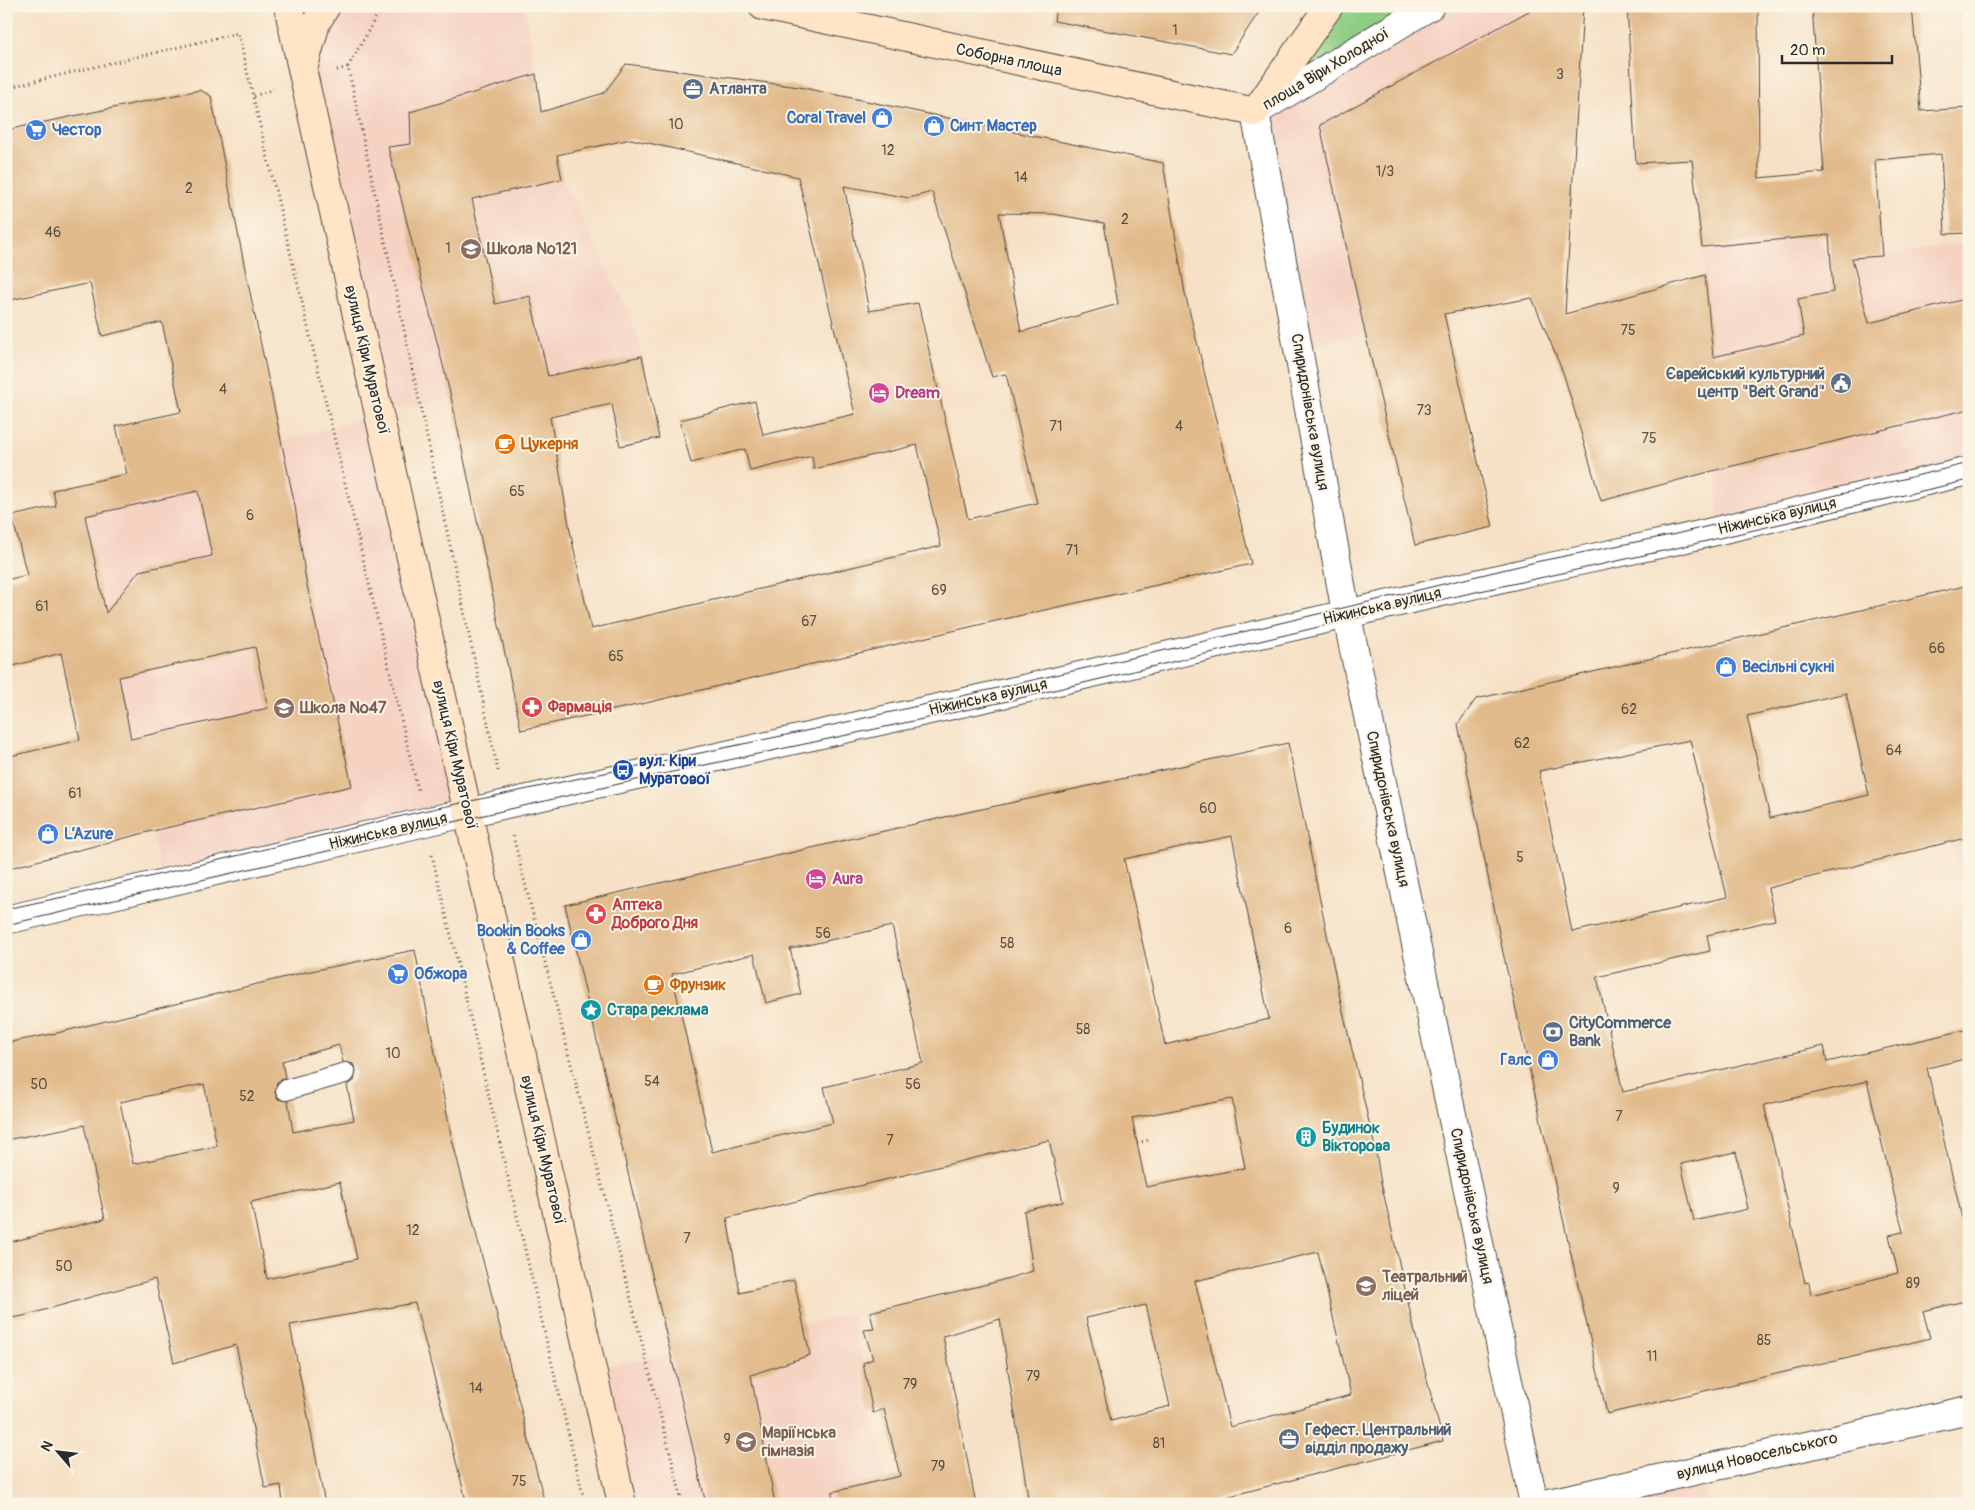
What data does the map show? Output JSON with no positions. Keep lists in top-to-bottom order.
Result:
{
  "streets": {
    "street": [
      "Соборна площа",
      "площа Віри Холодної",
      "вулиця Кіри Муратової",
      "Спиридонівська вулиця",
      "Ніжинська вулиця",
      "вулиця Новосельського"
    ]
  },
  "crossings": [
    ["Соборна площа", "площа Віри Холодної"],
    ["Соборна площа", "Спиридонівська вулиця"],
    ["площа Віри Холодної", "Спиридонівська вулиця"],
    ["вулиця Кіри Муратової", "Ніжинська вулиця"],
    ["Спиридонівська вулиця", "Ніжинська вулиця"]
  ],
  "places": {
    "office": ["Атланта", "Гефест. Центральний відділ продажу"],
    "shop": [
      "Coral Travel",
      "Синт Мастер",
      "Весільні сукні",
      "L’Azure",
      "Bookin Books & Coffee",
      "Галс"
    ],
    "supermarket": ["Честор", "Обжора"],
    "school or university": [
      "Школа №121",
      "Школа №47",
      "Театральний ліцей",
      "Маріїнська гімназія"
    ],
    "public building": ["Єврейський культурний центр \"Beit Grand\""],
    "hotel": ["Dream", "Aura"],
    "cafe": ["Цукерня", "Фрунзик"],
    "pharmacy": ["Фармація", "Аптека Доброго Дня"],
    "bus stop": ["вул. Кіри Муратової"],
    "place": ["Стара реклама"],
    "bank": ["CityCommerce Bank"],
    "building": ["Будинок Вікторова"]
  },
  "house_numbers": [
    "1",
    "3",
    "10",
    "12",
    "1/3",
    "14",
    "2",
    "2",
    "46",
    "1",
    "75",
    "4",
    "73",
    "71",
    "4",
    "75",
    "65",
    "6",
    "71",
    "69",
    "61",
    "67",
    "66",
    "65",
    "62",
    "62",
    "64",
    "61",
    "60",
    "5",
    "6",
    "56",
    "58",
    "58",
    "10",
    "54",
    "50",
    "56",
    "52",
    "7",
    "7",
    "9",
    "12",
    "7",
    "50",
    "89",
    "85",
    "11",
    "79",
    "79",
    "14",
    "9",
    "81",
    "79",
    "75"
  ],
  "scale_bar": "20 m",
  "north": "top left"
}
